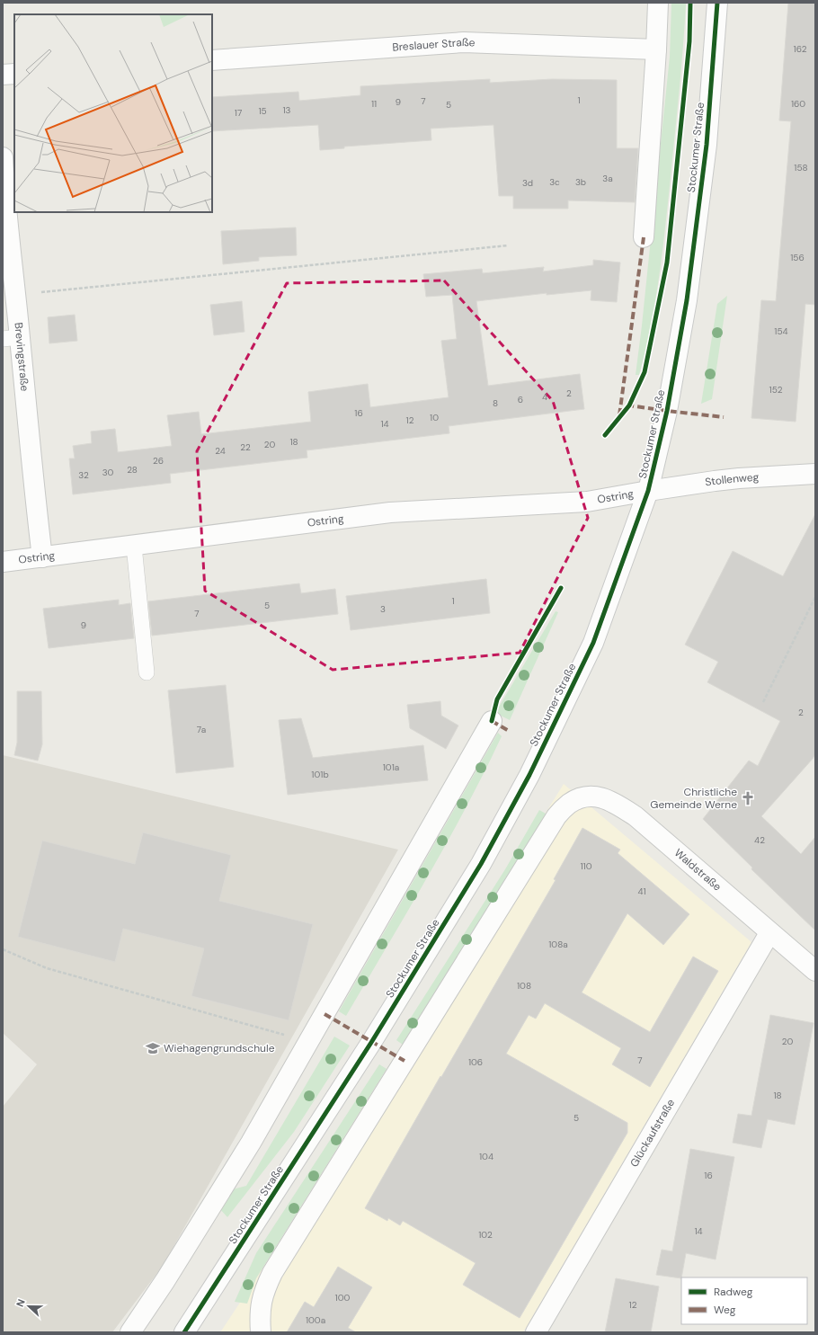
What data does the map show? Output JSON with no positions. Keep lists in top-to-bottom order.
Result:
{
  "streets": {
    "street": [
      "Breslauer Straße",
      "Stockumer Straße",
      "Brevingstraße",
      "Stollenweg",
      "Ostring",
      "Waldstraße",
      "Glückaufstraße"
    ]
  },
  "crossings": [
    ["Stockumer Straße", "Stollenweg"],
    ["Stockumer Straße", "Ostring"],
    ["Brevingstraße", "Ostring"],
    ["Stollenweg", "Ostring"],
    ["Waldstraße", "Glückaufstraße"]
  ],
  "places": {
    "church": ["Christliche Gemeinde Werne"],
    "school or university": ["Wiehagengrundschule"]
  },
  "house_numbers": [
    "162",
    "1",
    "7",
    "9",
    "11",
    "160",
    "5",
    "13",
    "15",
    "17",
    "158",
    "3a",
    "3c",
    "3b",
    "3d",
    "156",
    "154",
    "152",
    "2",
    "4",
    "6",
    "8",
    "16",
    "10",
    "12",
    "14",
    "18",
    "20",
    "22",
    "24",
    "26",
    "28",
    "30",
    "32",
    "1",
    "5",
    "3",
    "7",
    "9",
    "2",
    "7a",
    "101a",
    "101b",
    "42",
    "110",
    "41",
    "108a",
    "108",
    "20",
    "7",
    "106",
    "18",
    "5",
    "104",
    "16",
    "14",
    "102",
    "100",
    "12",
    "100a"
  ],
  "legend": ["Radweg", "Weg"],
  "north": "left"
}
